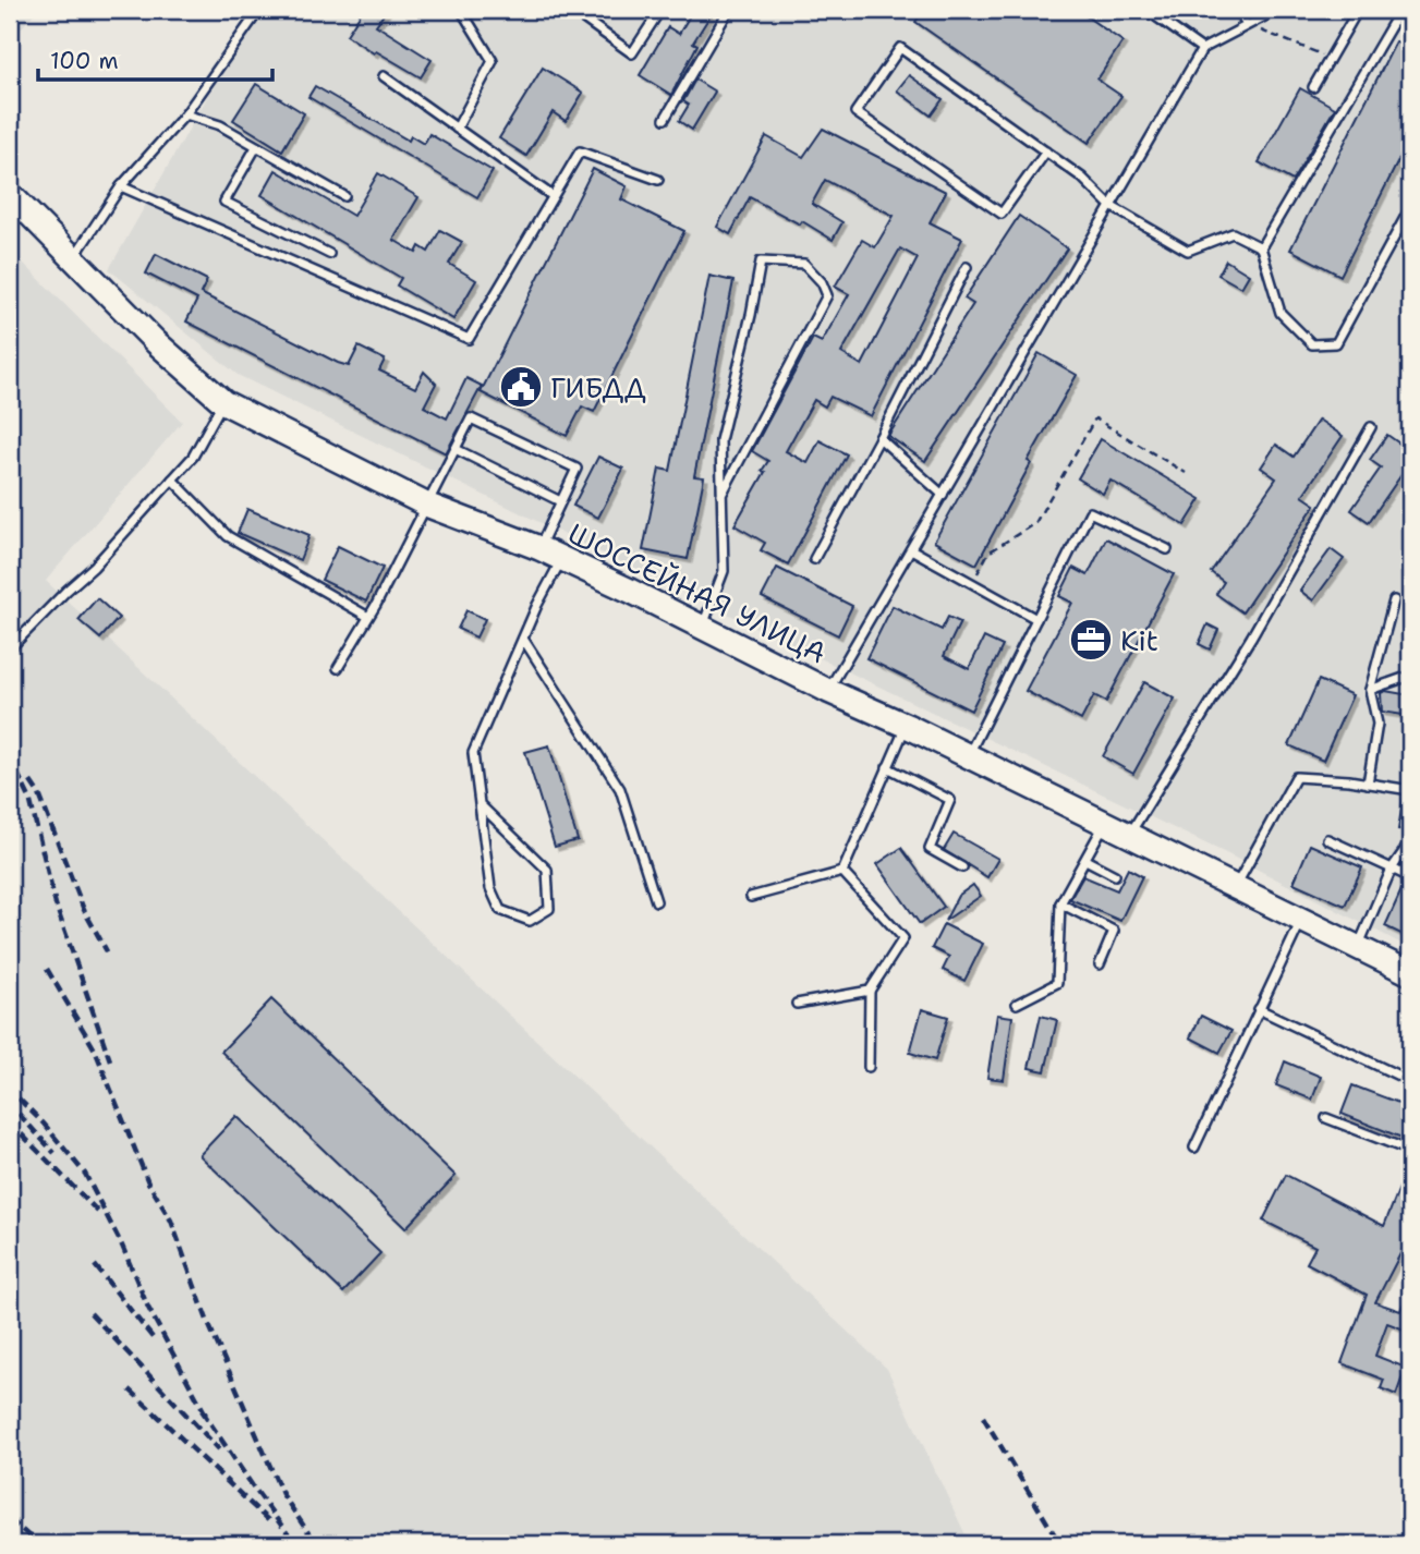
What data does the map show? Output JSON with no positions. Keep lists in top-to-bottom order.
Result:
{
  "streets": {
    "main road": ["ШОССЕЙНАЯ УЛИЦА"]
  },
  "places": {
    "public building": ["ГИБДД"],
    "office": ["Kit"]
  },
  "scale_bar": "100 m"
}
